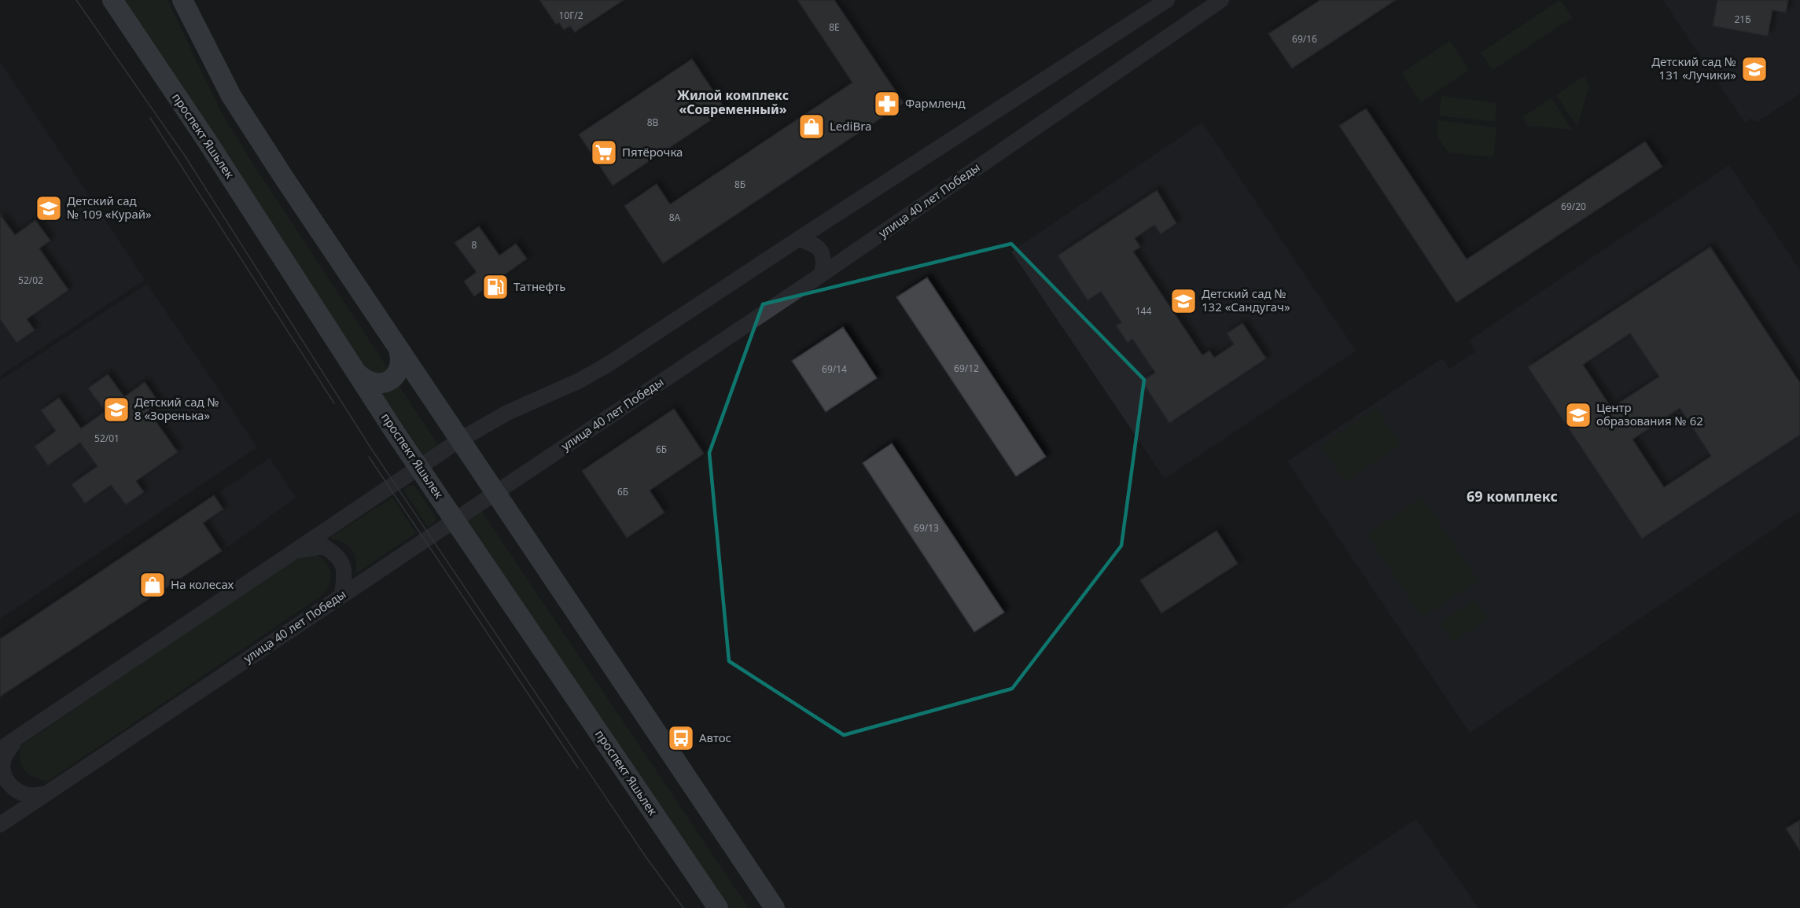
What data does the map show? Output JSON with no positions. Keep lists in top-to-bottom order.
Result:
{
  "streets": {
    "main road": ["проспект Яшьлек"],
    "street": ["улица 40 лет Победы"]
  },
  "crossings": [
    ["проспект Яшьлек", "улица 40 лет Победы"]
  ],
  "districts": ["Жилой комплекс «Современный»", "69 комплекс"],
  "places": {
    "school or university": [
      "Детский сад № 131 «Лучики»",
      "Детский сад № 109 «Курай»",
      "Детский сад № 132 «Сандугач»",
      "Детский сад № 8 «Зоренька»",
      "Центр образования № 62"
    ],
    "pharmacy": ["Фармленд"],
    "shop": ["LediBra", "На колесах"],
    "supermarket": ["Пятёрочка"],
    "fuel station": ["Татнефть"],
    "bus stop": ["Автос"]
  },
  "house_numbers": [
    "10Г/2",
    "21Б",
    "8Е",
    "69/16",
    "8В",
    "8Б",
    "69/20",
    "8А",
    "8",
    "52/02",
    "144",
    "69/12",
    "69/14",
    "52/01",
    "6Б",
    "6Б",
    "69/13"
  ]
}
